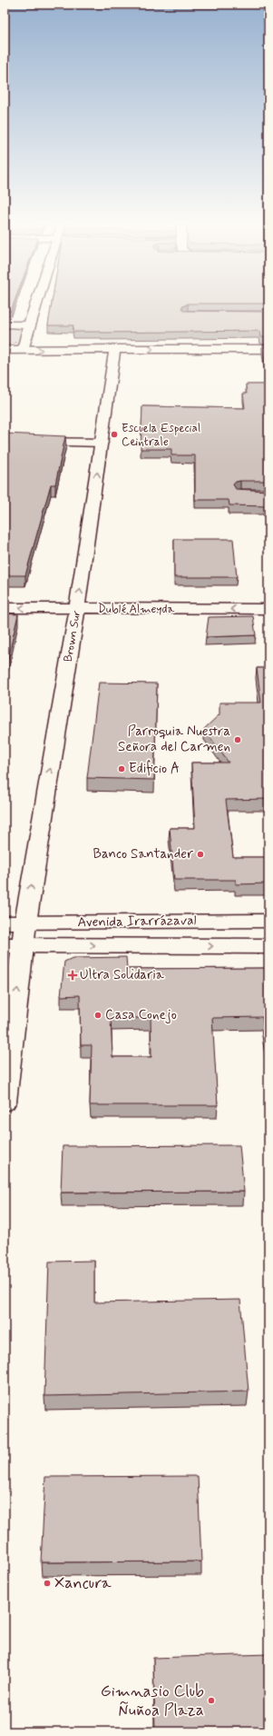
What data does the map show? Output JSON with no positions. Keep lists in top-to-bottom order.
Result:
{
  "streets": {
    "street": ["Dublé Almeyda", "Brown Sur", "Avenida Irarrázaval"]
  },
  "crossings": [
    ["Dublé Almeyda", "Brown Sur"],
    ["Brown Sur", "Avenida Irarrázaval"]
  ],
  "one_way": ["Dublé Almeyda", "Brown Sur"],
  "places": {
    "other": [
      "Escuela Especial Ceintrale",
      "Parroquia Nuestra Señora del Carmen",
      "Edificio A",
      "Banco Santander",
      "Casa Conejo",
      "Xancura",
      "Gimnasio Club Ñuñoa Plaza"
    ],
    "health": ["Ultra Solidaria"]
  }
}
